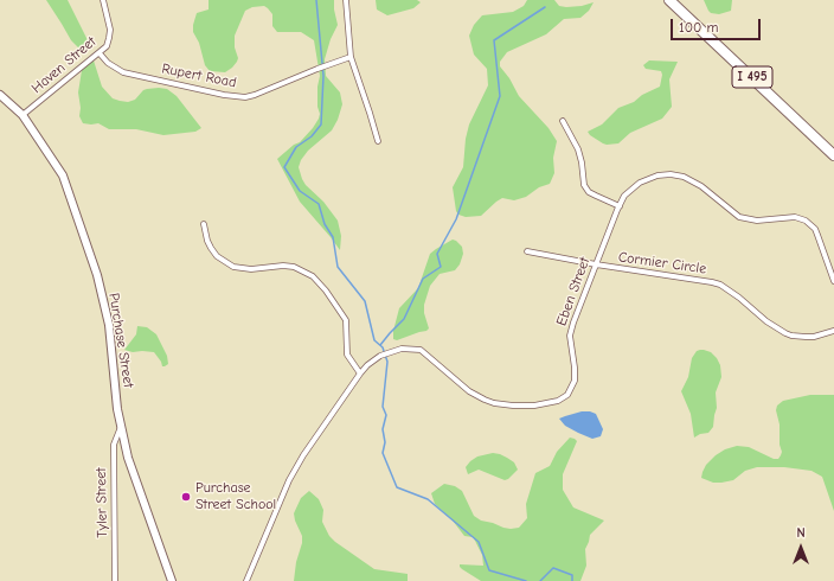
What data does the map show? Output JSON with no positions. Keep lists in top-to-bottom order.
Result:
{
  "streets": {
    "highway": ["I 495"],
    "main road": ["Purchase Street"],
    "street": [
      "Haven Street",
      "Rupert Road",
      "Cormier Circle",
      "Eben Street",
      "Tyler Street"
    ]
  },
  "crossings": [
    ["Haven Street", "Rupert Road"],
    ["Haven Street", "Purchase Street"],
    ["Cormier Circle", "Eben Street"],
    ["Purchase Street", "Tyler Street"]
  ],
  "places": ["Purchase Street School"],
  "scale_bar": "100 m",
  "north": "top"
}
